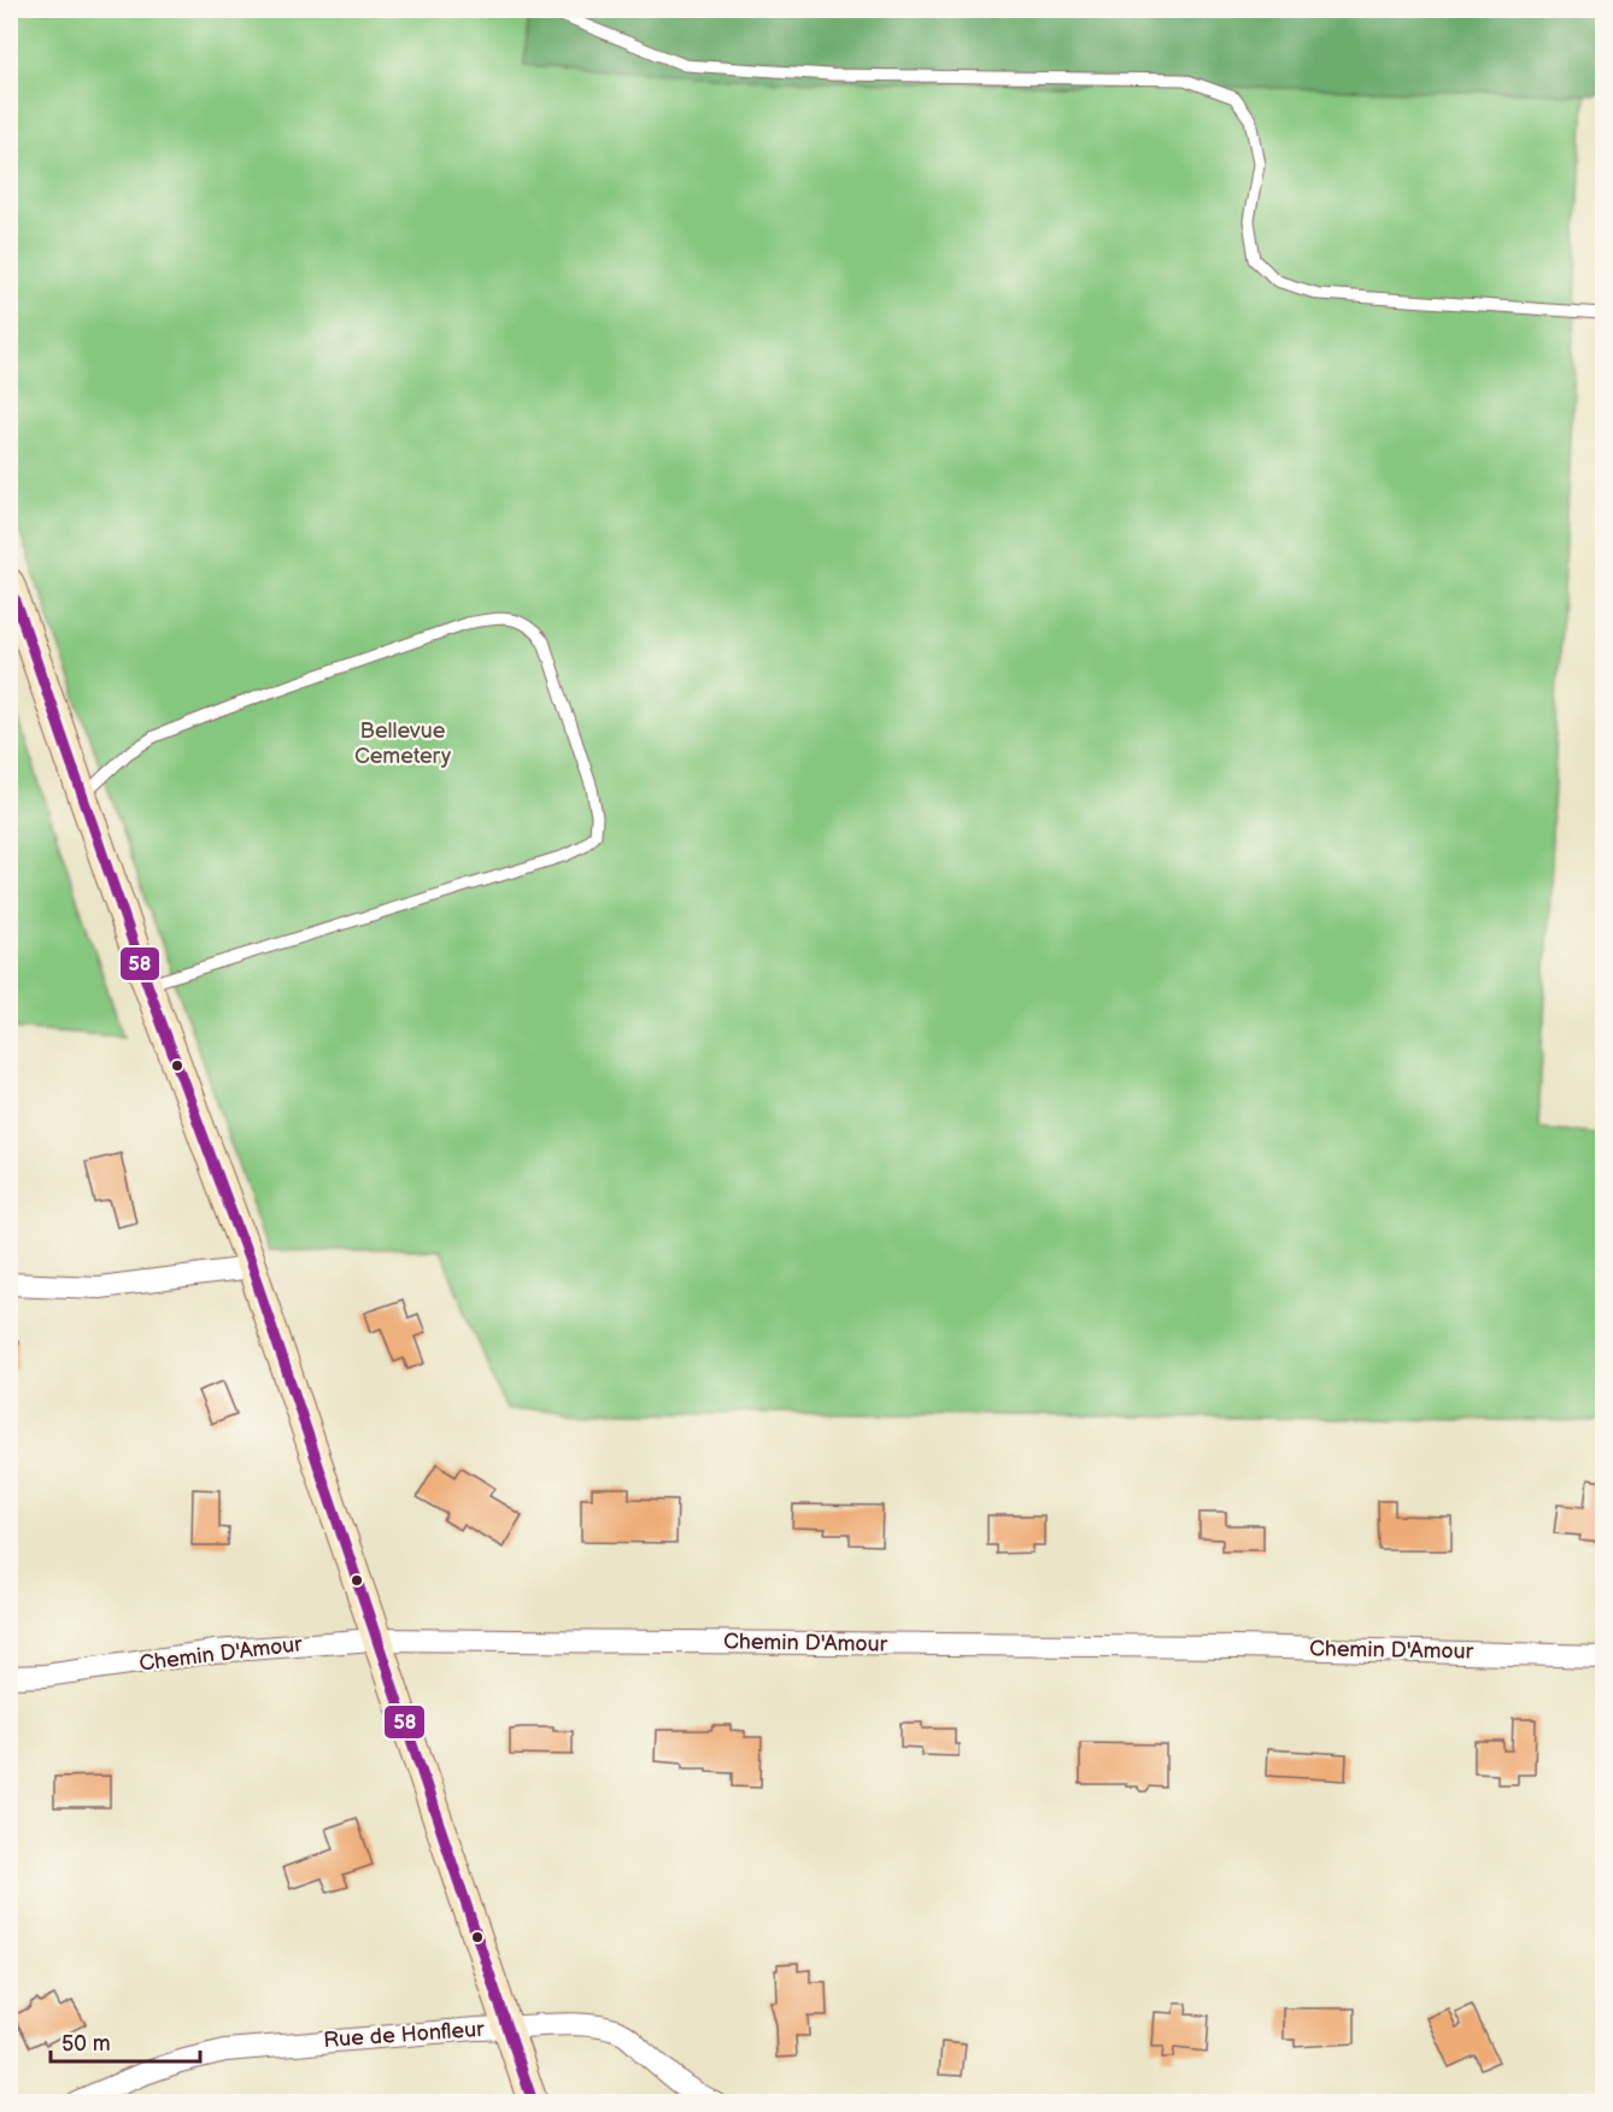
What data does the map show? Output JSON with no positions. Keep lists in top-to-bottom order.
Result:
{
  "streets": {
    "street": ["Chemin D'Amour", "Rue de Honfleur"]
  },
  "parks": ["Bellevue Cemetery"],
  "lines": ["transit line 58"],
  "scale_bar": "50 m"
}
